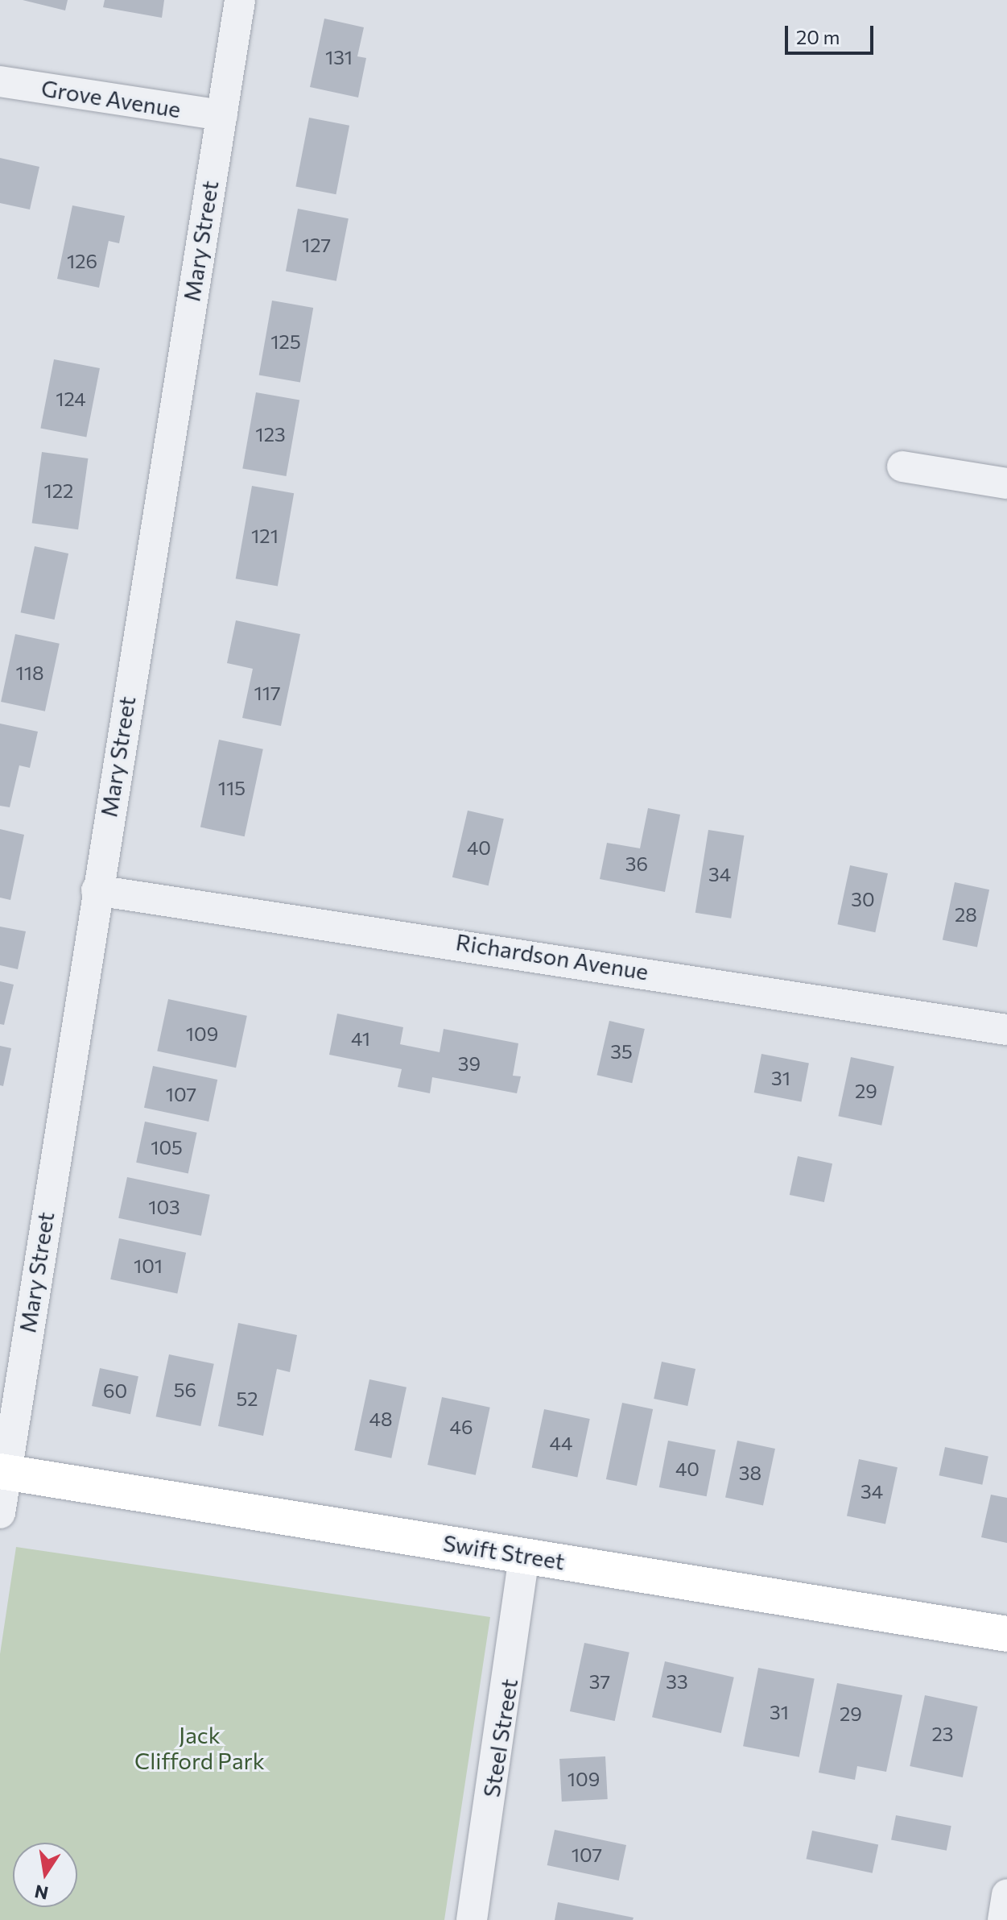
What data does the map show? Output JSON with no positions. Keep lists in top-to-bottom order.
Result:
{
  "streets": {
    "main road": ["Swift Street"],
    "street": [
      "Grove Avenue",
      "Mary Street",
      "Richardson Avenue",
      "Steel Street"
    ]
  },
  "crossings": [
    ["Grove Avenue", "Mary Street"],
    ["Mary Street", "Richardson Avenue"],
    ["Mary Street", "Swift Street"],
    ["Swift Street", "Steel Street"]
  ],
  "parks": ["Jack Clifford Park"],
  "house_numbers": [
    "131",
    "127",
    "126",
    "125",
    "124",
    "123",
    "122",
    "121",
    "118",
    "117",
    "115",
    "40",
    "36",
    "34",
    "30",
    "28",
    "109",
    "41",
    "35",
    "39",
    "31",
    "29",
    "107",
    "105",
    "103",
    "101",
    "56",
    "60",
    "52",
    "48",
    "46",
    "44",
    "40",
    "38",
    "34",
    "37",
    "33",
    "31",
    "29",
    "23",
    "109",
    "107"
  ],
  "scale_bar": "20 m",
  "north": "bottom"
}
